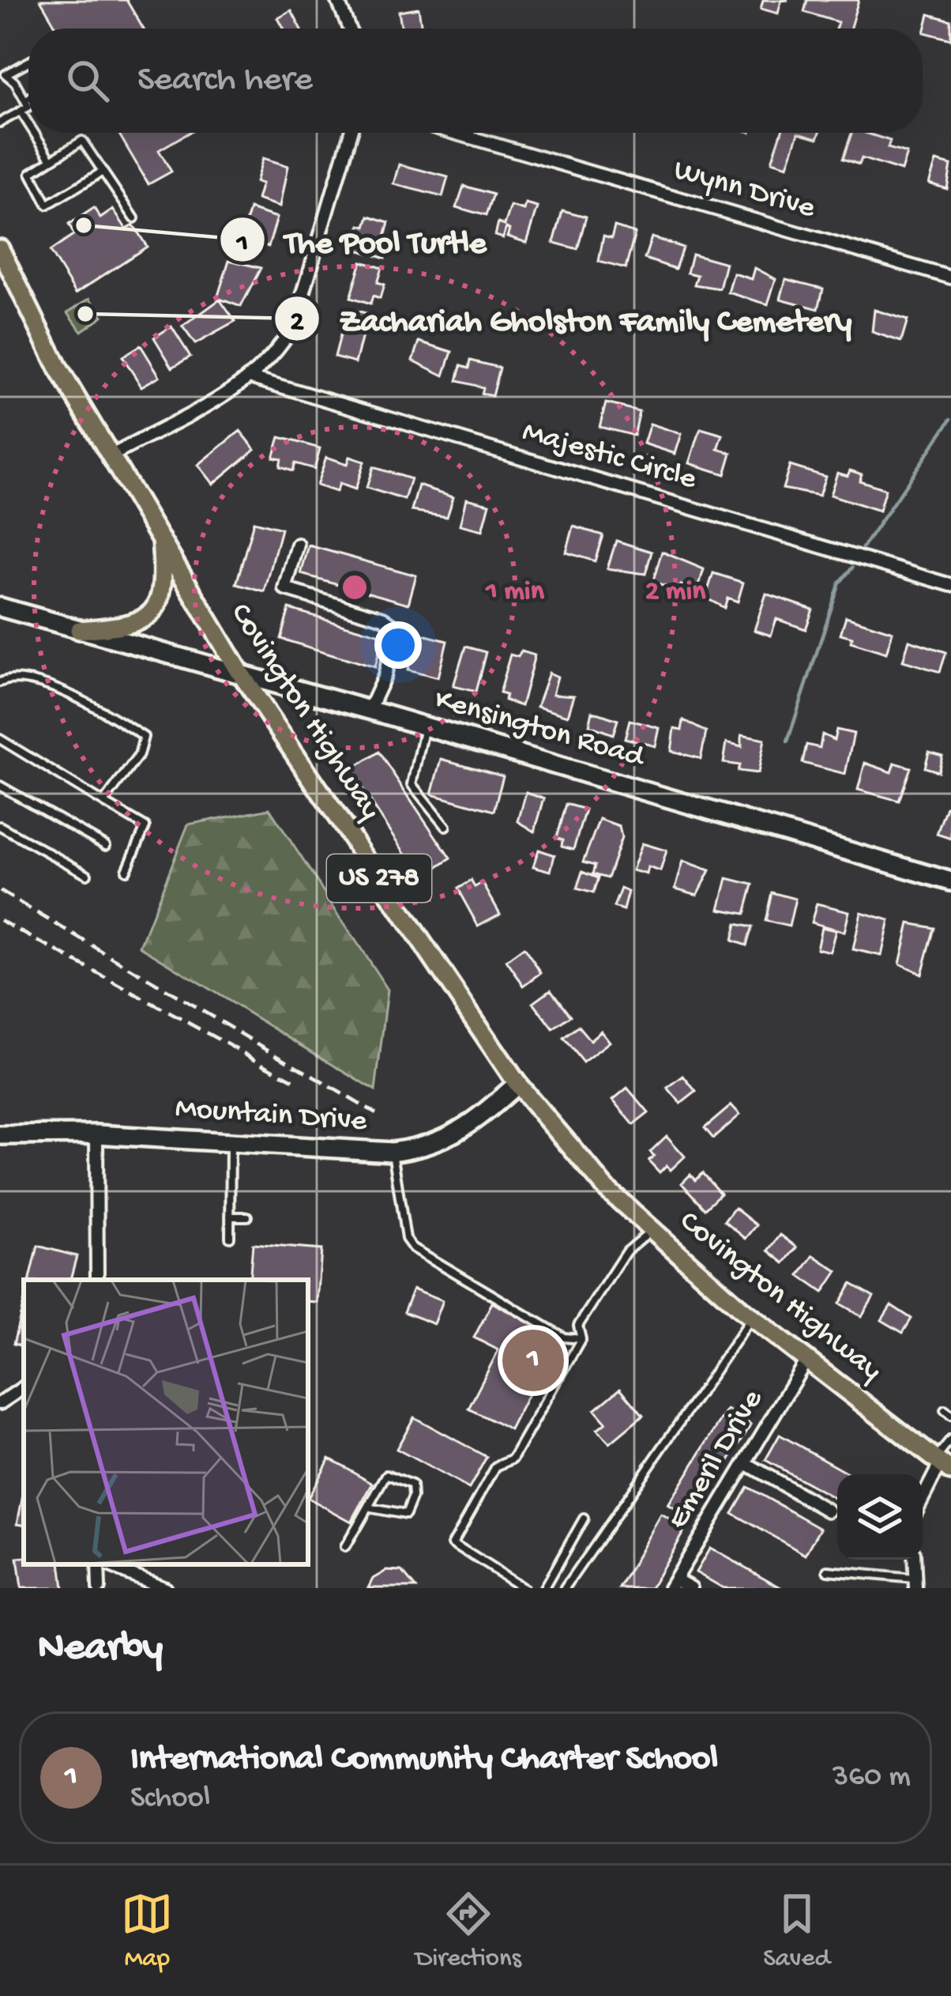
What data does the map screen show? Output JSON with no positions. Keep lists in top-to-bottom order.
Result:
{
  "streets": {
    "main road": ["Covington Highway", "US 278"],
    "street": [
      "Wynn Drive",
      "Majestic Circle",
      "Kensington Road",
      "Mountain Drive",
      "Emeril Drive"
    ]
  },
  "crossings": [
    ["Covington Highway", "Kensington Road"],
    ["Covington Highway", "Mountain Drive"],
    ["Covington Highway", "Emeril Drive"]
  ],
  "places": ["The Pool Turtle", "Zachariah Gholston Family Cemetery"],
  "page": {
    "search": "Search here",
    "pins": "1",
    "heading": "Nearby",
    "list": [
      {
        "mark": "1",
        "name": "International Community Charter School",
        "note": "School",
        "value": "360 m"
      }
    ],
    "nav": ["Map", "Directions", "Saved"]
  },
  "rings": ["1 min", "2 min"]
}
